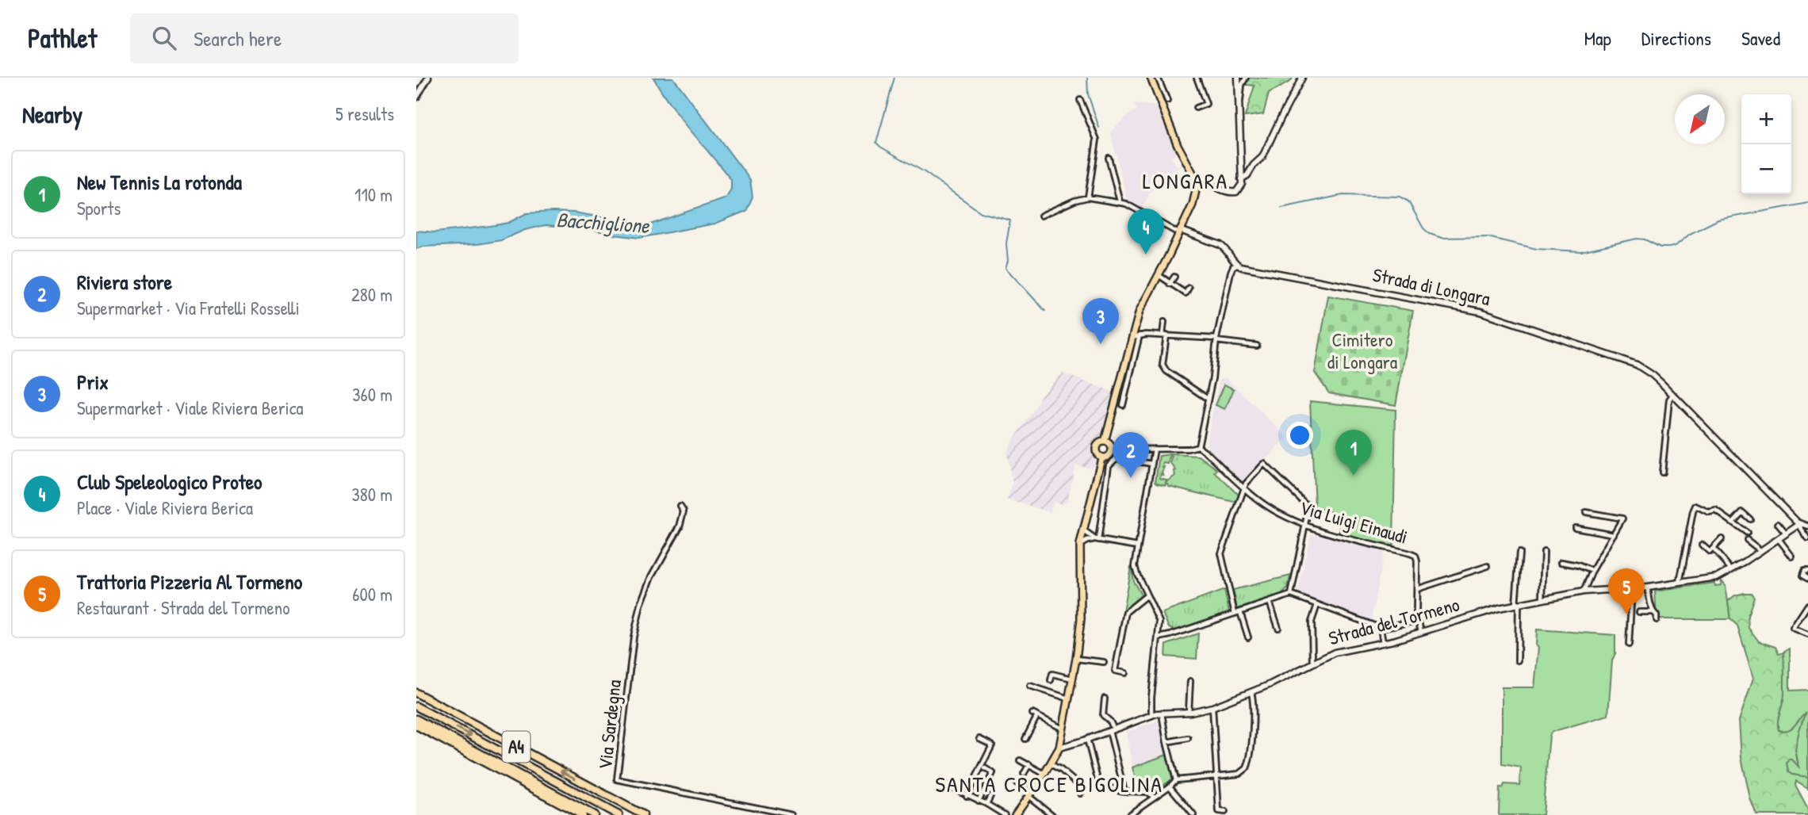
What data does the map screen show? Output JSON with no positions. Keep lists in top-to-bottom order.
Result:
{
  "streets": {
    "highway": ["A4"],
    "street": [
      "Strada di Longara",
      "Via Luigi Einaudi",
      "Strada del Tormeno",
      "Via Sardegna"
    ]
  },
  "crossings": [
    ["Strada di Longara", "Strada del Tormeno"],
    ["Via Luigi Einaudi", "Strada del Tormeno"]
  ],
  "districts": ["LONGARA", "SANTA CROCE BIGOLINA"],
  "water": ["Bacchiglione"],
  "parks": ["Cimitero di Longara"],
  "north": "bottom left",
  "page": {
    "header": "Pathlet",
    "search": "Search here",
    "nav": ["Map", "Directions", "Saved"],
    "heading": ["Nearby", "5 results"],
    "map_buttons": ["+", "−"],
    "list": [
      {
        "mark": "1",
        "name": "New Tennis La rotonda",
        "note": "Sports",
        "value": "110 m"
      },
      {
        "mark": "2",
        "name": "Riviera store",
        "note": "Supermarket · Via Fratelli Rosselli",
        "value": "280 m"
      },
      {
        "mark": "3",
        "name": "Prix",
        "note": "Supermarket · Viale Riviera Berica",
        "value": "360 m"
      },
      {
        "mark": "4",
        "name": "Club Speleologico Proteo",
        "note": "Place · Viale Riviera Berica",
        "value": "380 m"
      },
      {
        "mark": "5",
        "name": "Trattoria Pizzeria Al Tormeno",
        "note": "Restaurant · Strada del Tormeno",
        "value": "600 m"
      }
    ],
    "pins": [
      "4",
      "3",
      "1",
      "2",
      "5"
    ]
  }
}
